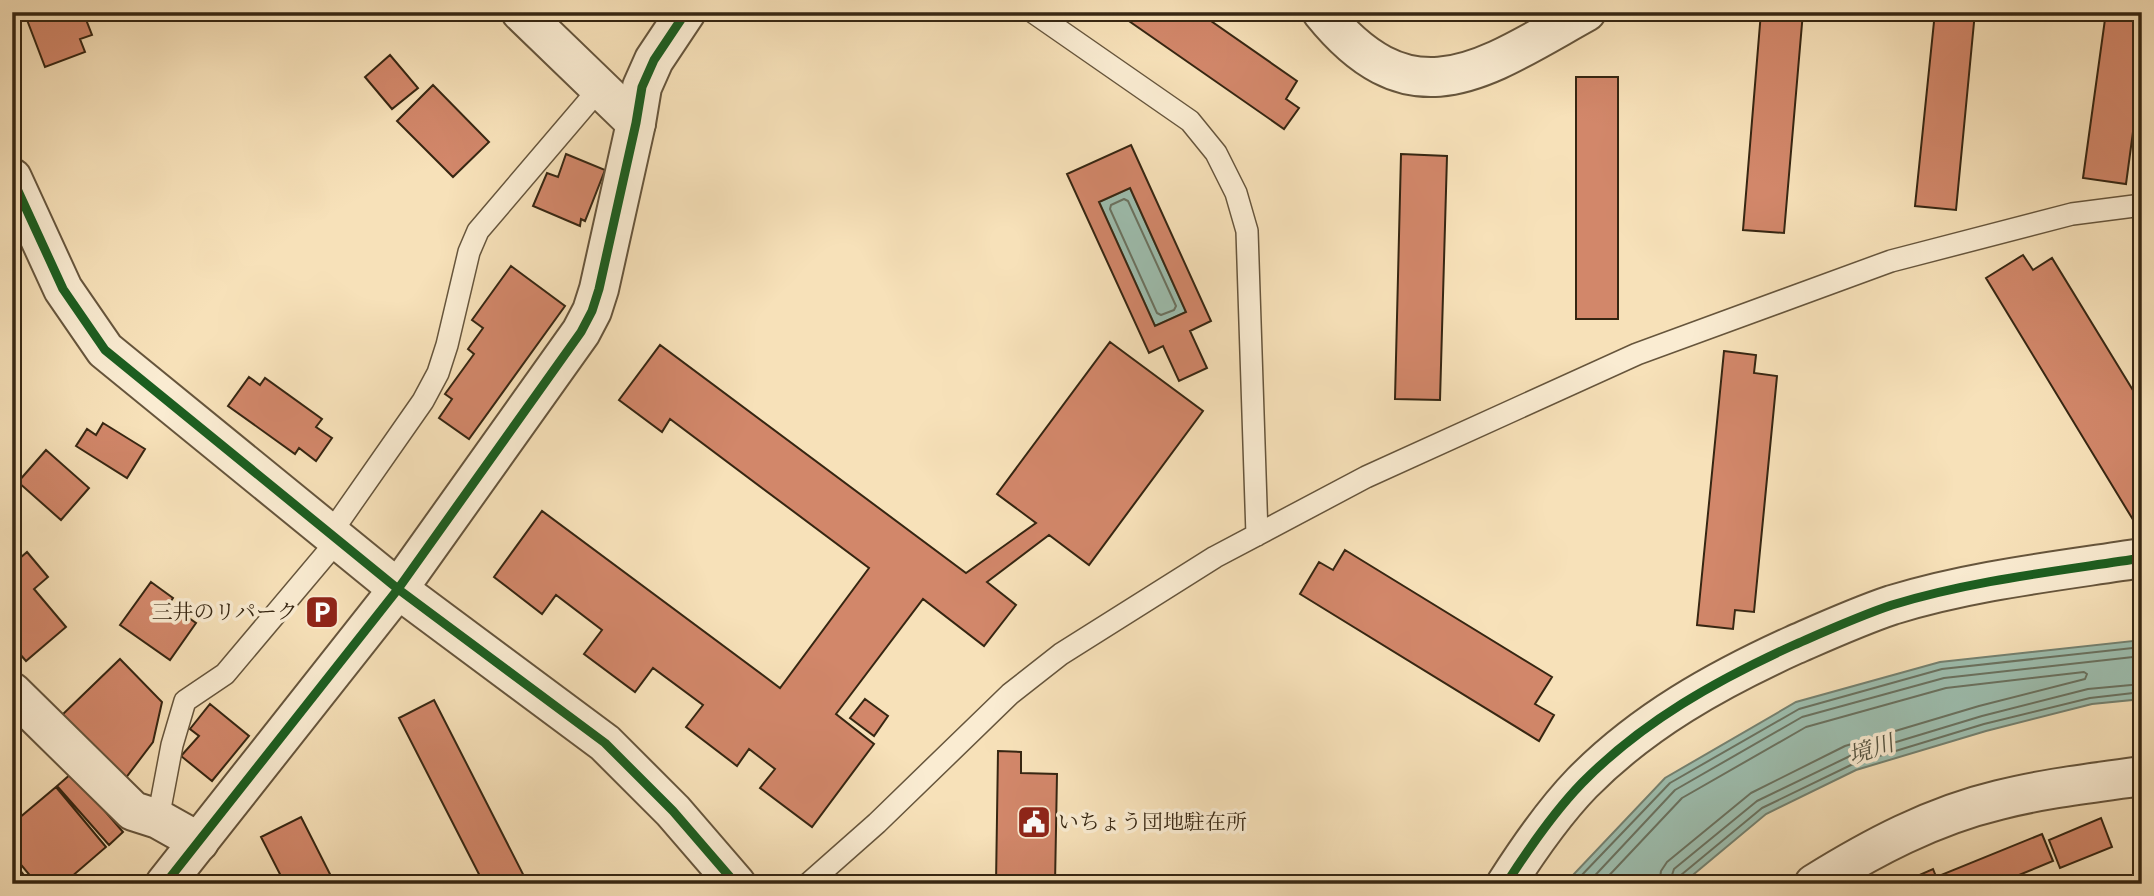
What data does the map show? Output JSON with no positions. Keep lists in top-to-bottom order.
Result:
{
  "water": ["境川"],
  "places": {
    "parking": ["三井のリパーク"],
    "public building": ["いちょう団地駐在所"]
  }
}
